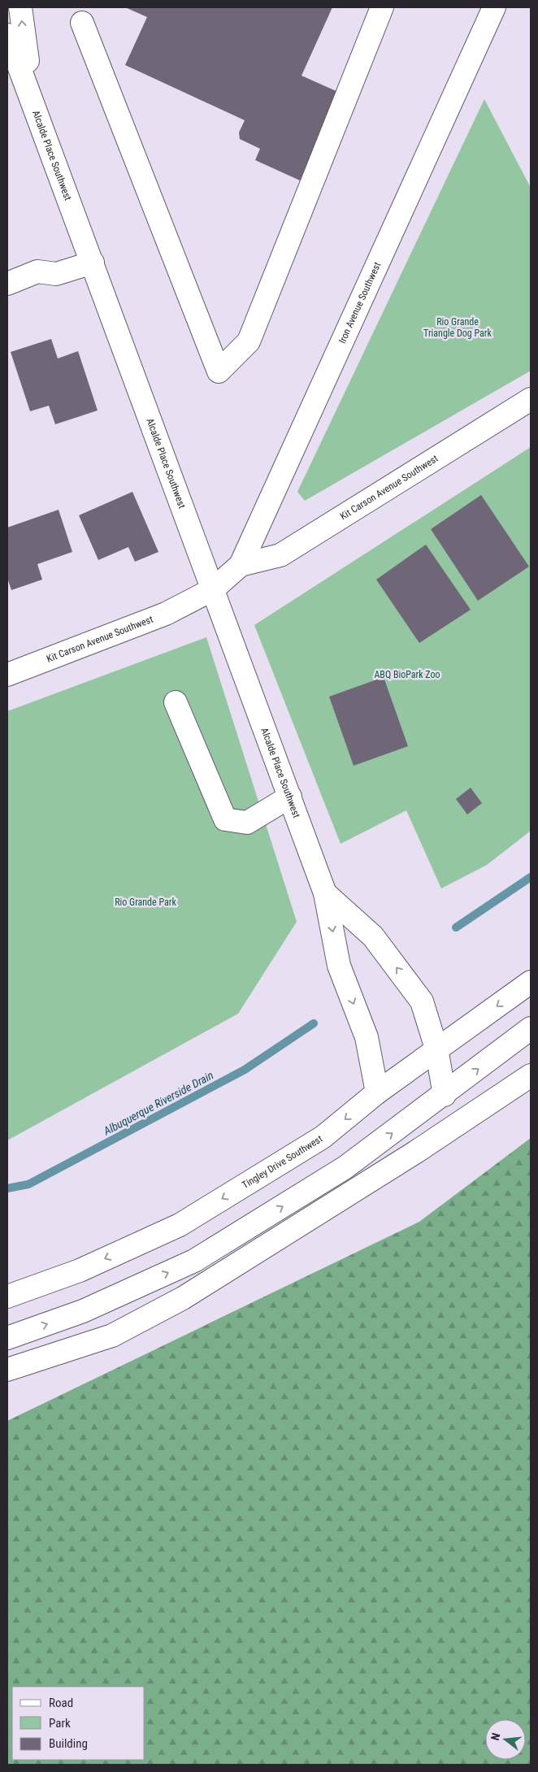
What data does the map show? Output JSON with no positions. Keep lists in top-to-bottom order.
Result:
{
  "streets": {
    "street": [
      "Alcalde Place Southwest",
      "Iron Avenue Southwest",
      "Kit Carson Avenue Southwest",
      "Tingley Drive Southwest"
    ]
  },
  "crossings": [
    ["Alcalde Place Southwest", "Iron Avenue Southwest"],
    ["Alcalde Place Southwest", "Kit Carson Avenue Southwest"],
    ["Alcalde Place Southwest", "Tingley Drive Southwest"],
    ["Iron Avenue Southwest", "Kit Carson Avenue Southwest"]
  ],
  "water": ["Albuquerque Riverside Drain"],
  "parks": ["Rio Grande Triangle Dog Park", "ABQ BioPark Zoo", "Rio Grande Park"],
  "legend": ["Road", "Park", "Building"],
  "north": "left"
}
